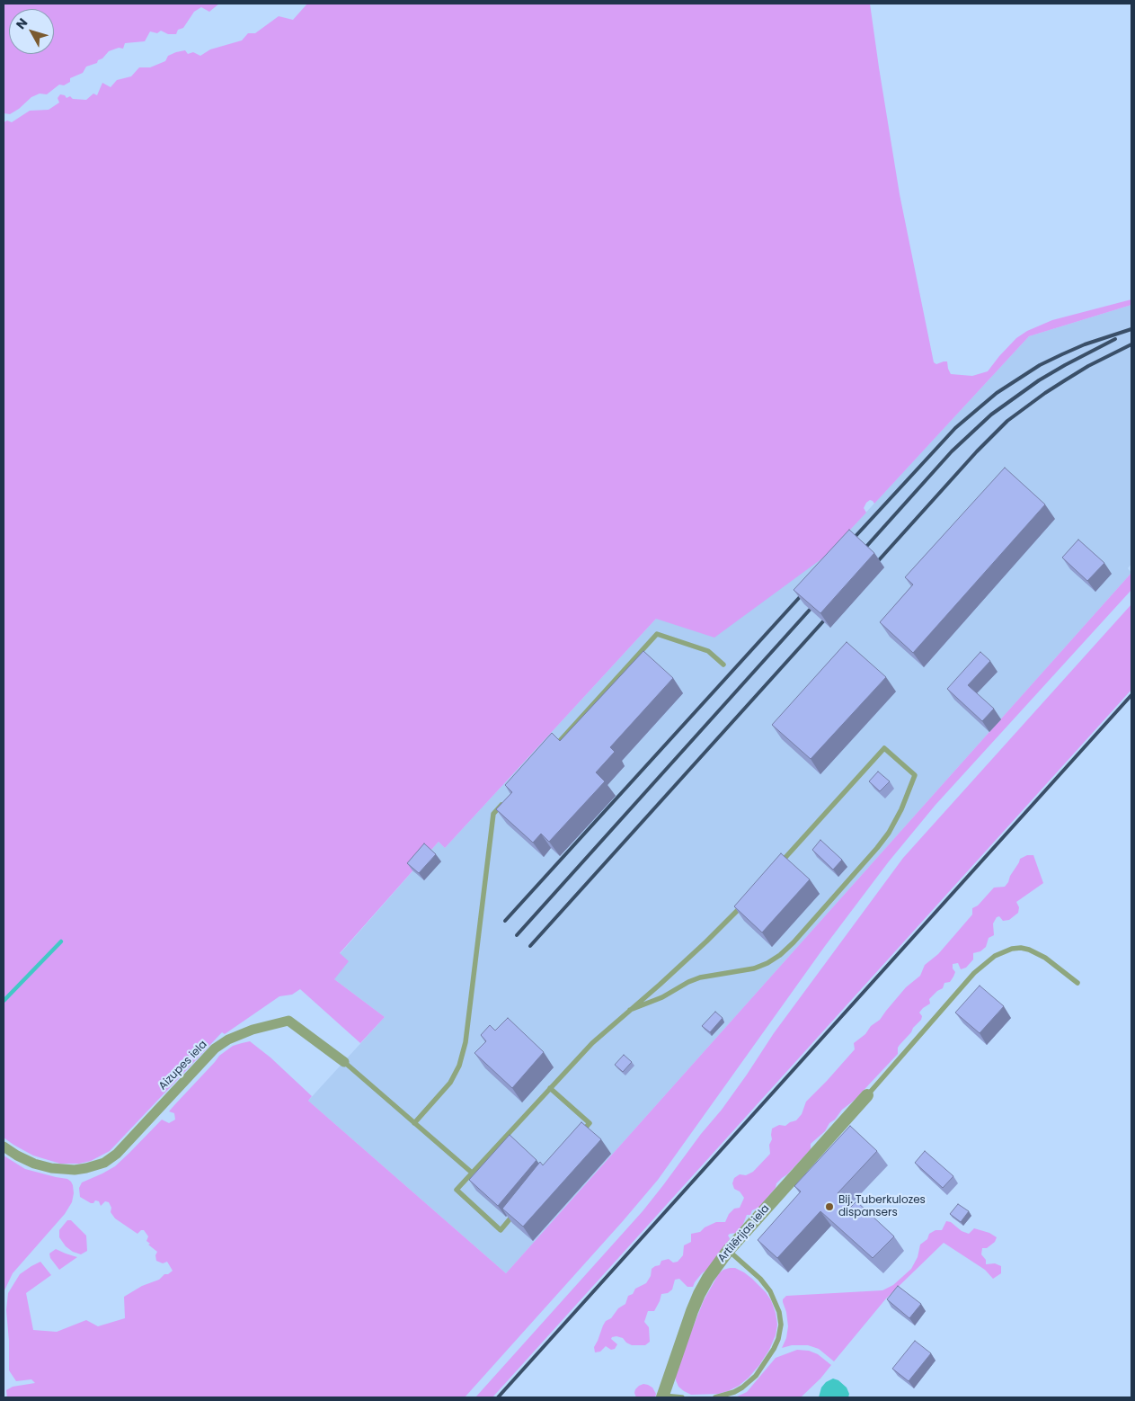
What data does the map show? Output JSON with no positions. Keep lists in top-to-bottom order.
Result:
{
  "streets": {
    "street": ["Aizupes iela", "Artilērijas iela"]
  },
  "places": ["Bij. Tuberkulozes dispansers"],
  "north": "top left"
}
